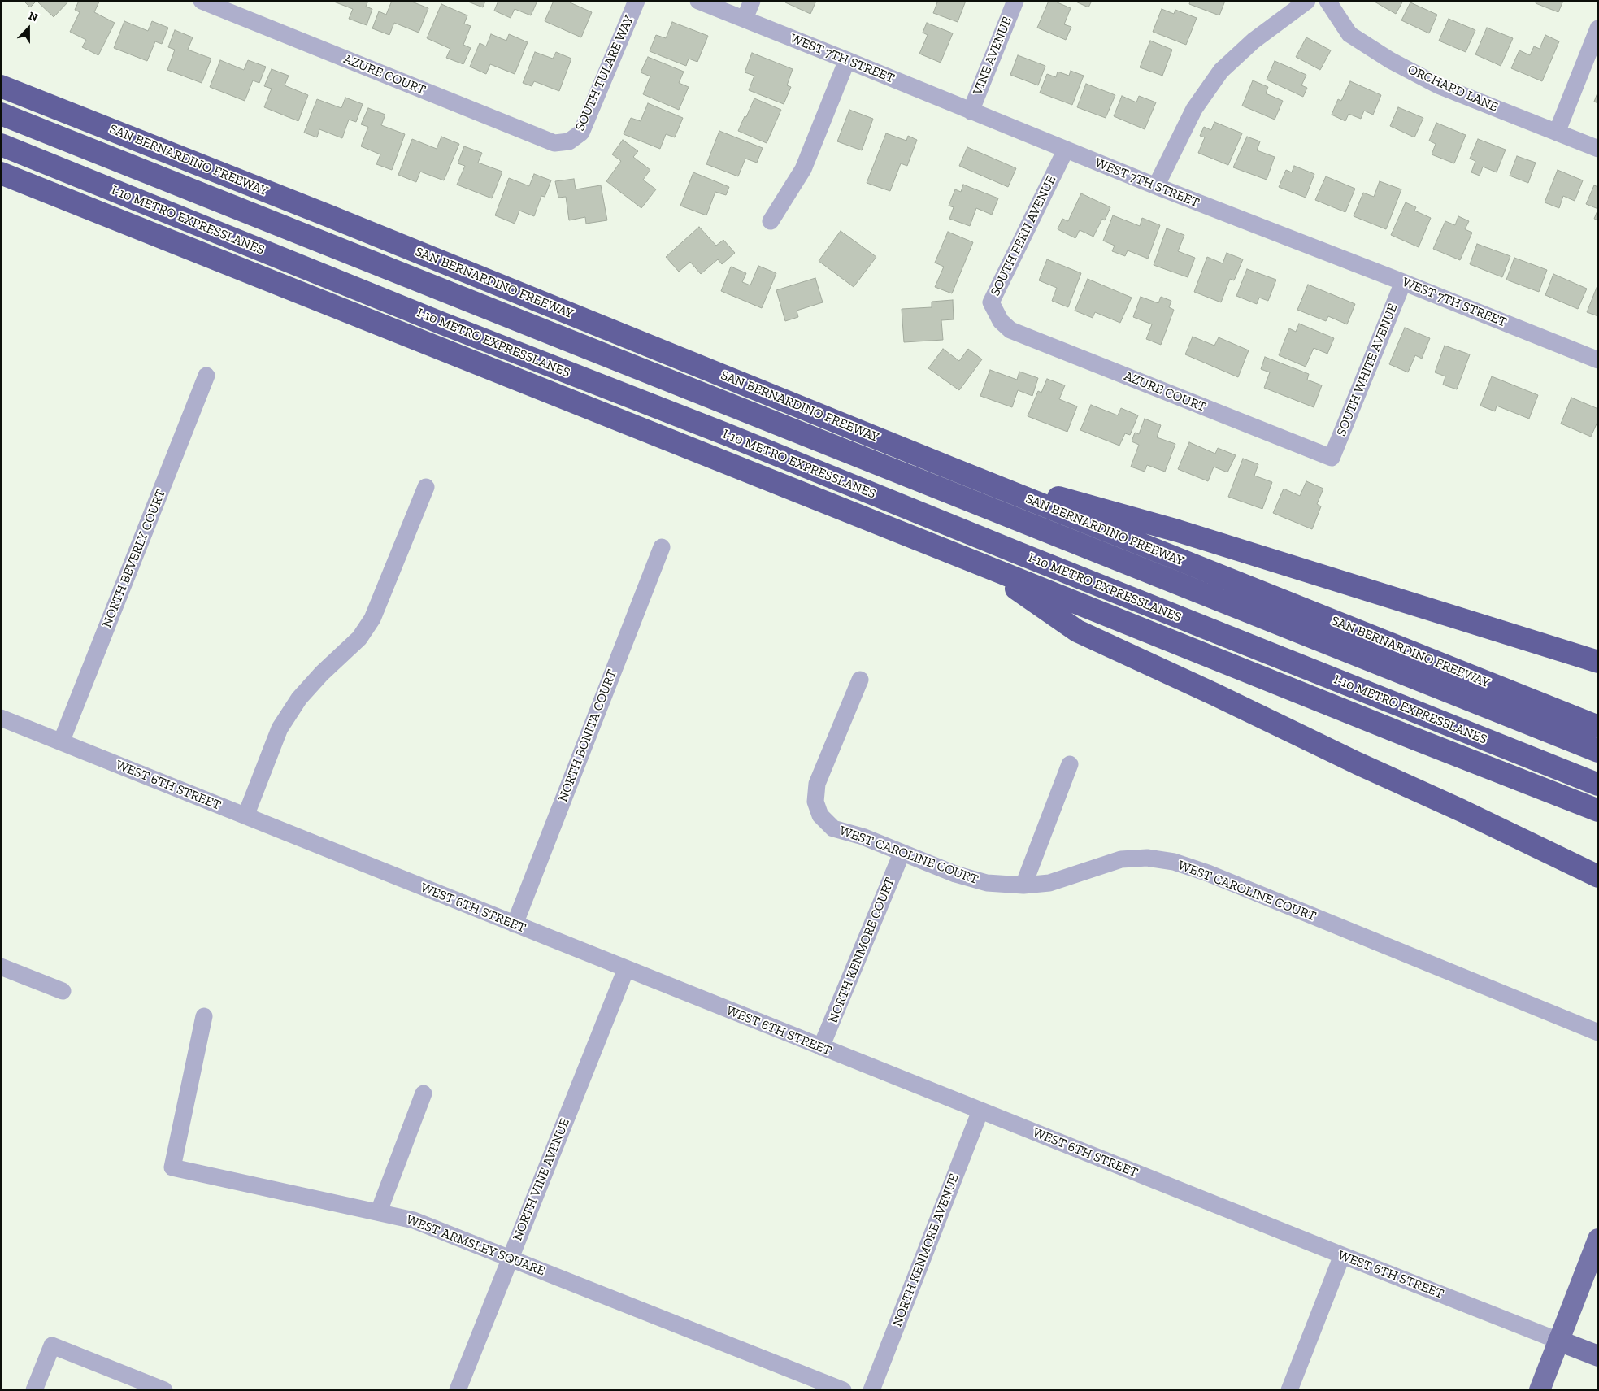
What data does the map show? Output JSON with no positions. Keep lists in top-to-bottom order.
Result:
{
  "streets": {
    "highway": ["SAN BERNARDINO FREEWAY", "I-10 METRO EXPRESSLANES"],
    "street": [
      "VINE AVENUE",
      "WEST 7TH STREET",
      "SOUTH TULARE WAY",
      "AZURE COURT",
      "ORCHARD LANE",
      "SOUTH FERN AVENUE",
      "SOUTH WHITE AVENUE",
      "NORTH BEVERLY COURT",
      "NORTH BONITA COURT",
      "WEST 6TH STREET",
      "WEST CAROLINE COURT",
      "NORTH KENMORE COURT",
      "NORTH VINE AVENUE",
      "WEST ARMSLEY SQUARE",
      "NORTH KENMORE AVENUE"
    ]
  },
  "crossings": [
    ["VINE AVENUE", "WEST 7TH STREET"],
    ["WEST 7TH STREET", "SOUTH FERN AVENUE"],
    ["WEST 7TH STREET", "SOUTH WHITE AVENUE"],
    ["SOUTH TULARE WAY", "AZURE COURT"],
    ["AZURE COURT", "SOUTH FERN AVENUE"],
    ["AZURE COURT", "SOUTH WHITE AVENUE"],
    ["NORTH BEVERLY COURT", "WEST 6TH STREET"],
    ["NORTH BONITA COURT", "WEST 6TH STREET"],
    ["WEST 6TH STREET", "NORTH KENMORE COURT"],
    ["WEST 6TH STREET", "NORTH VINE AVENUE"],
    ["WEST 6TH STREET", "NORTH KENMORE AVENUE"],
    ["WEST CAROLINE COURT", "NORTH KENMORE COURT"],
    ["NORTH VINE AVENUE", "WEST ARMSLEY SQUARE"]
  ],
  "north": "top"
}
